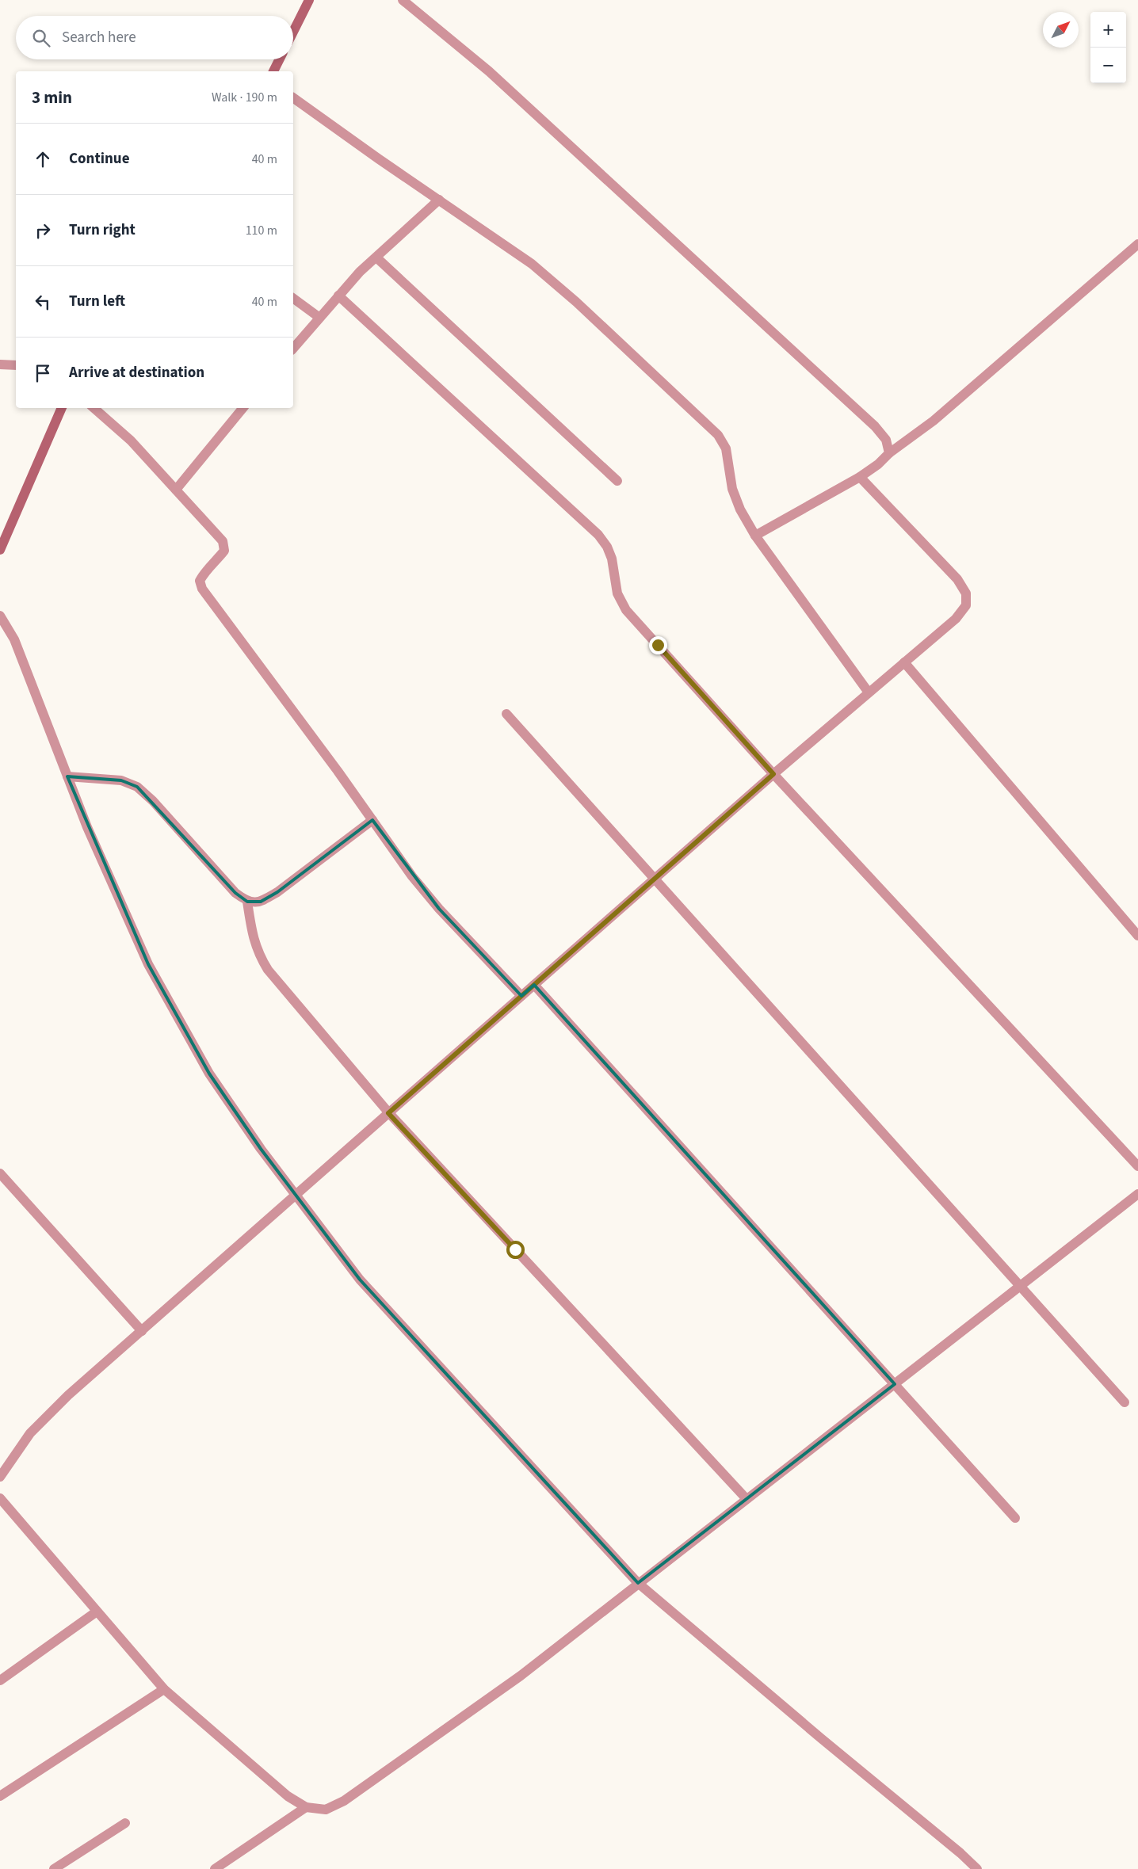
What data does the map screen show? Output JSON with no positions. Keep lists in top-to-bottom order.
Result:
{
  "north": "top right",
  "page": {
    "map_buttons": ["+", "−"],
    "search": "Search here",
    "heading": ["3 min", "Walk · 190 m"],
    "list": [
      ["Continue", "40 m"],
      ["Turn right", "110 m"],
      ["Turn left", "40 m"],
      "Arrive at destination"
    ]
  }
}
